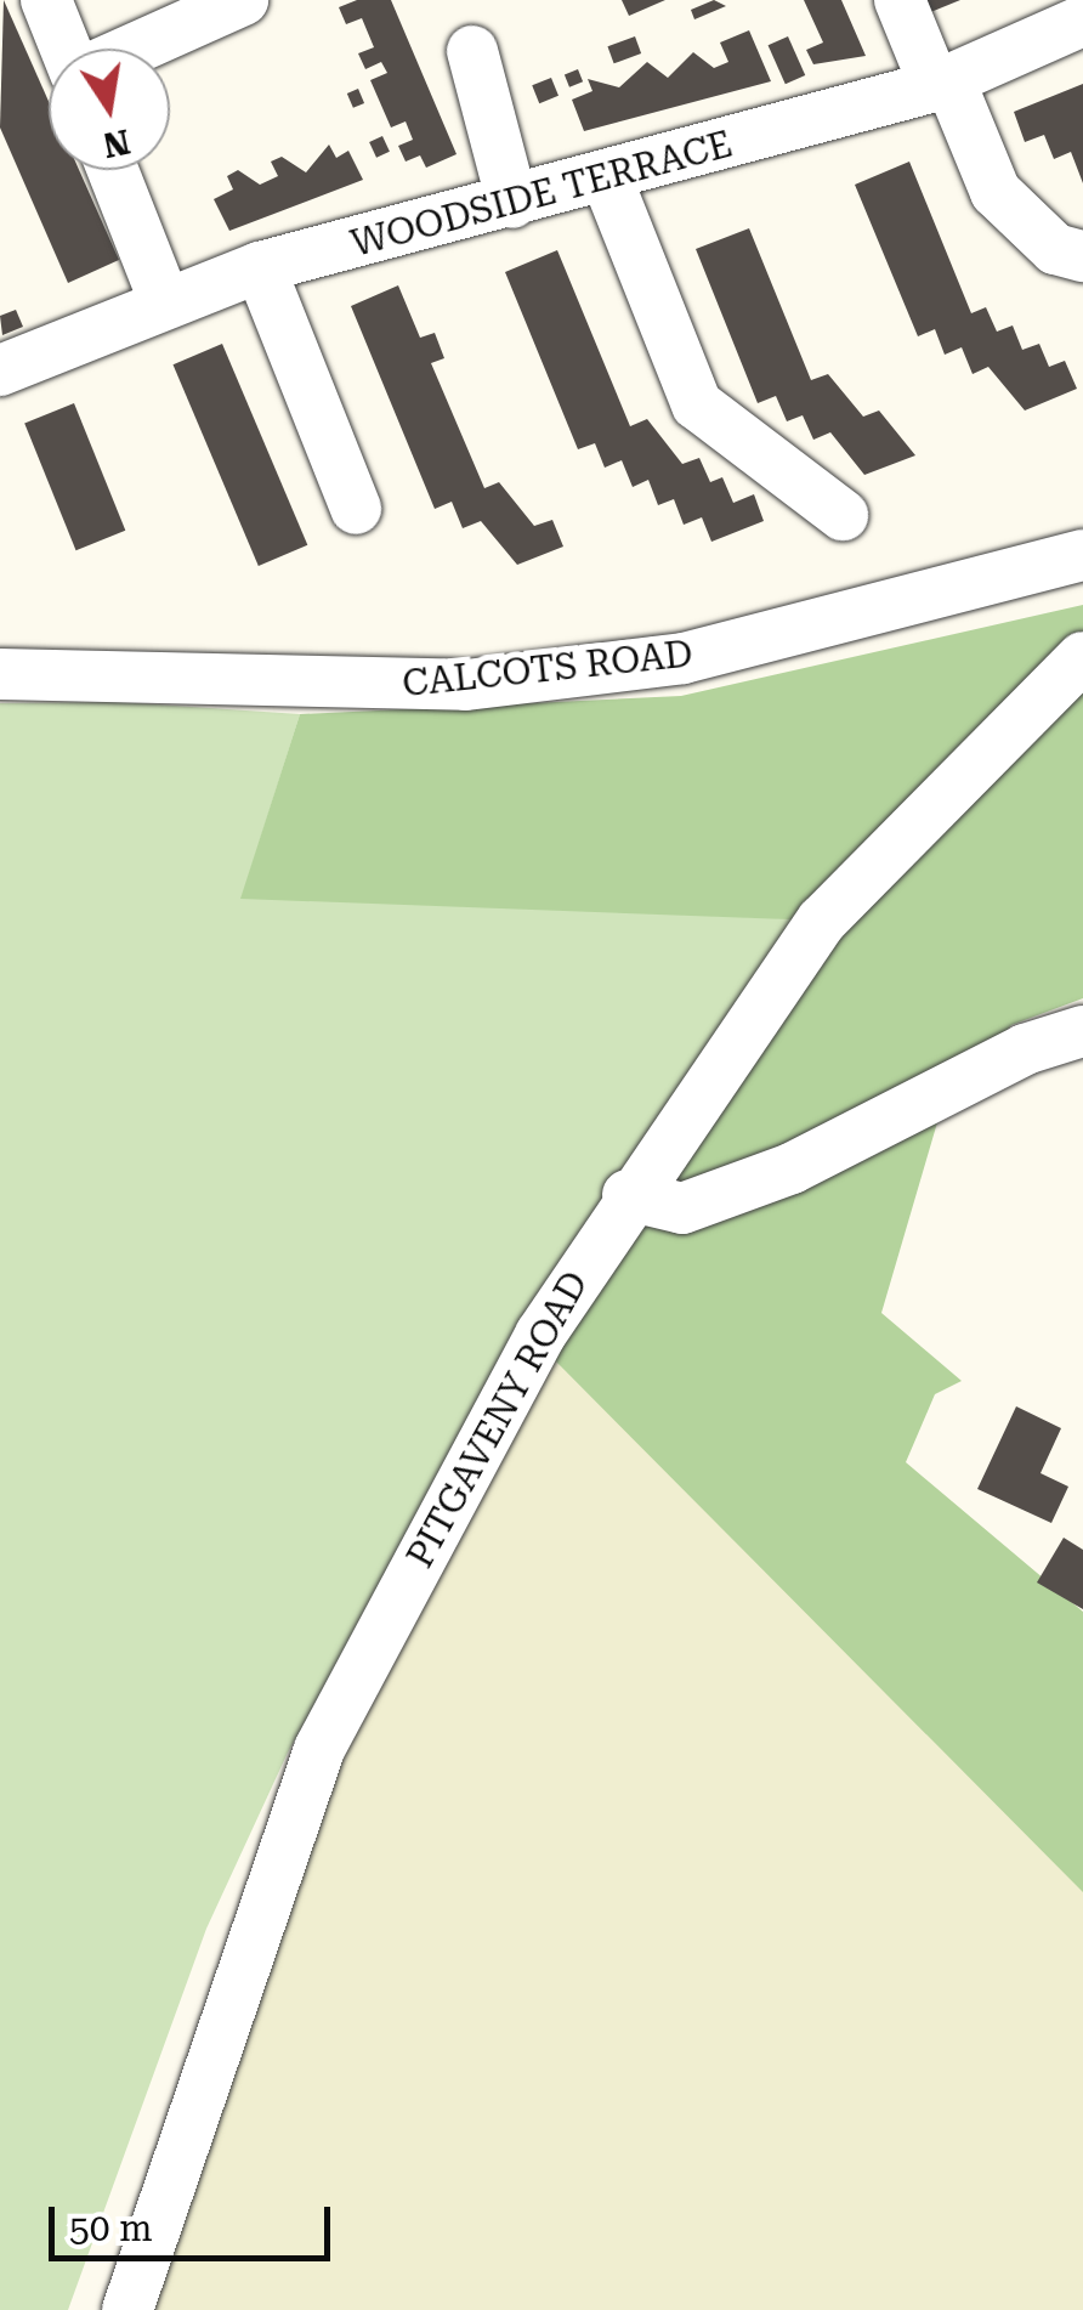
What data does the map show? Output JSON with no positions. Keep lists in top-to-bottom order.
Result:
{
  "streets": {
    "street": ["WOODSIDE TERRACE", "CALCOTS ROAD", "PITGAVENY ROAD"]
  },
  "scale_bar": "50 m",
  "north": "bottom"
}
